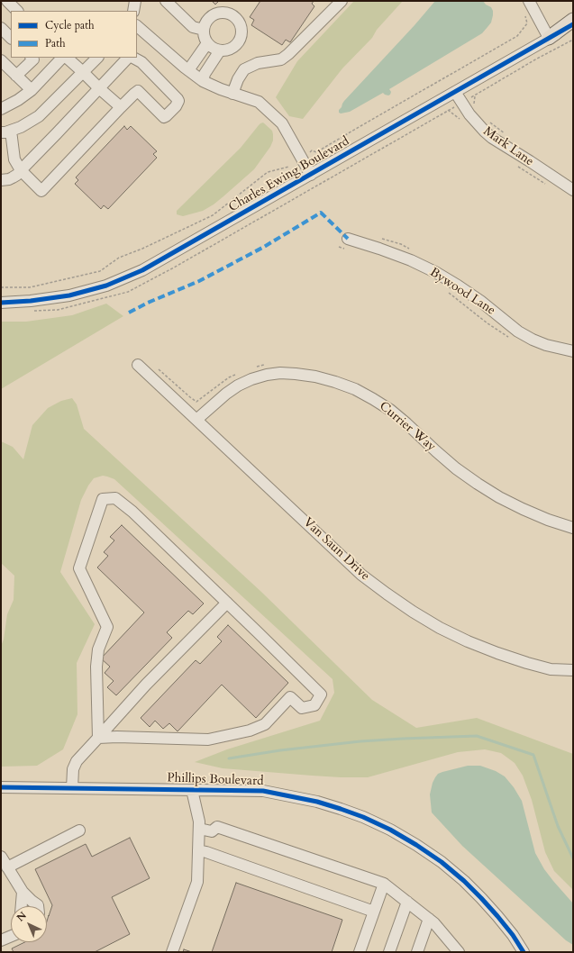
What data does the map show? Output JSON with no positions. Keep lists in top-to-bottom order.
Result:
{
  "streets": {
    "street": [
      "Mark Lane",
      "Charles Ewing Boulevard",
      "Bywood Lane",
      "Currier Way",
      "Van Saun Drive",
      "Phillips Boulevard"
    ]
  },
  "crossings": [
    ["Mark Lane", "Charles Ewing Boulevard"],
    ["Currier Way", "Van Saun Drive"]
  ],
  "legend": ["Cycle path", "Path"],
  "north": "top left"
}
